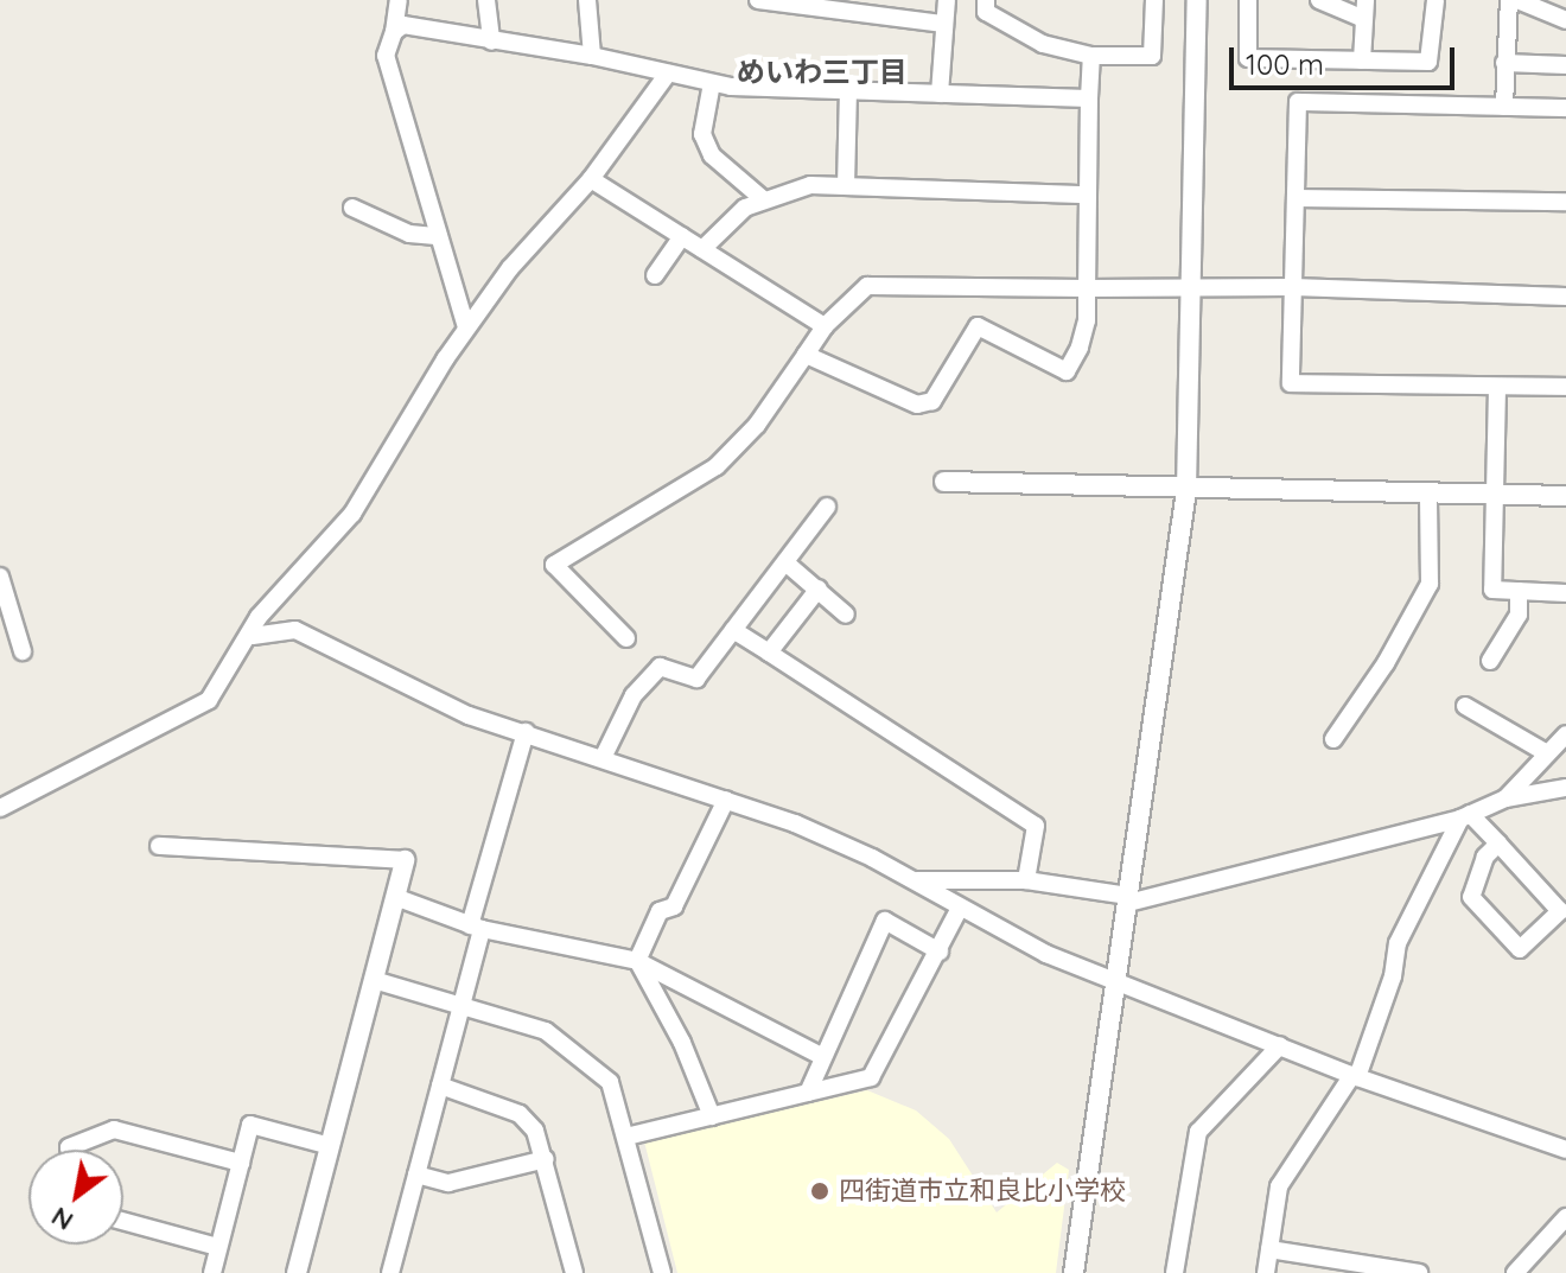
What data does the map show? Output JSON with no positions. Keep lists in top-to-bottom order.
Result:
{
  "districts": ["めいわ三丁目"],
  "places": ["四街道市立和良比小学校"],
  "scale_bar": "100 m",
  "north": "bottom left"
}
